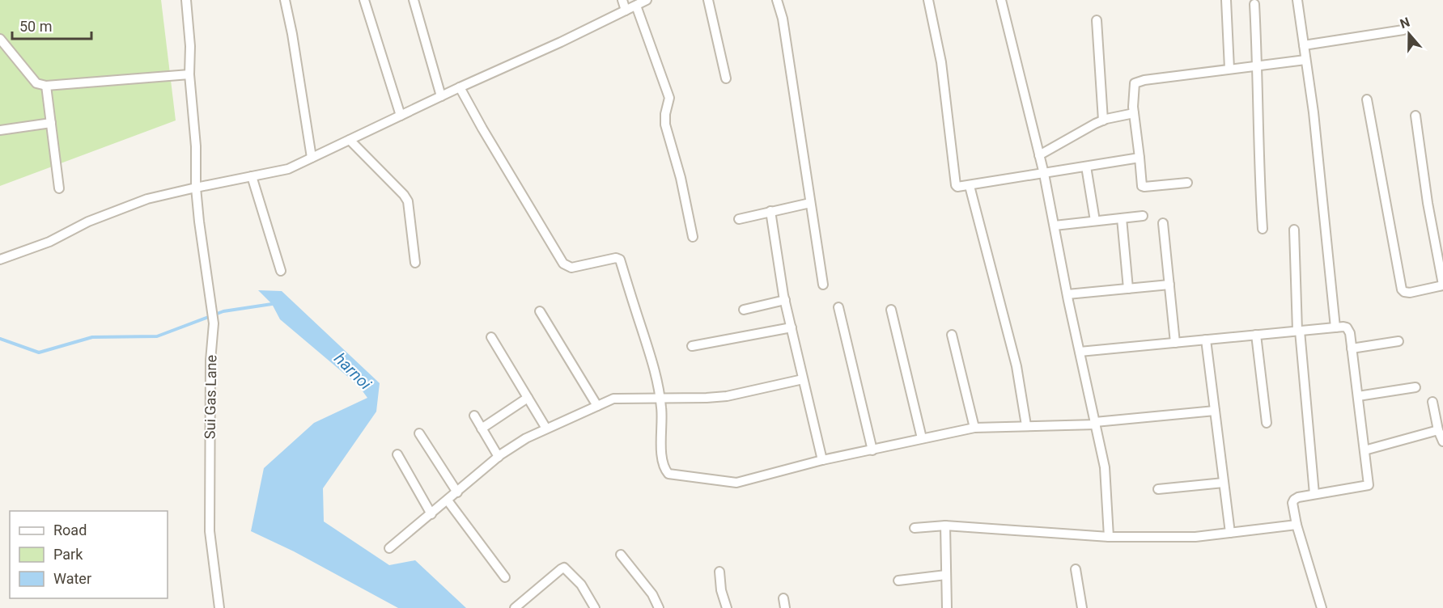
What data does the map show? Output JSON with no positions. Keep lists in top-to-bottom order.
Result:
{
  "streets": {
    "street": ["Sui Gas Lane"]
  },
  "water": ["harnoi"],
  "legend": ["Road", "Park", "Water"],
  "scale_bar": "50 m",
  "north": "top"
}
